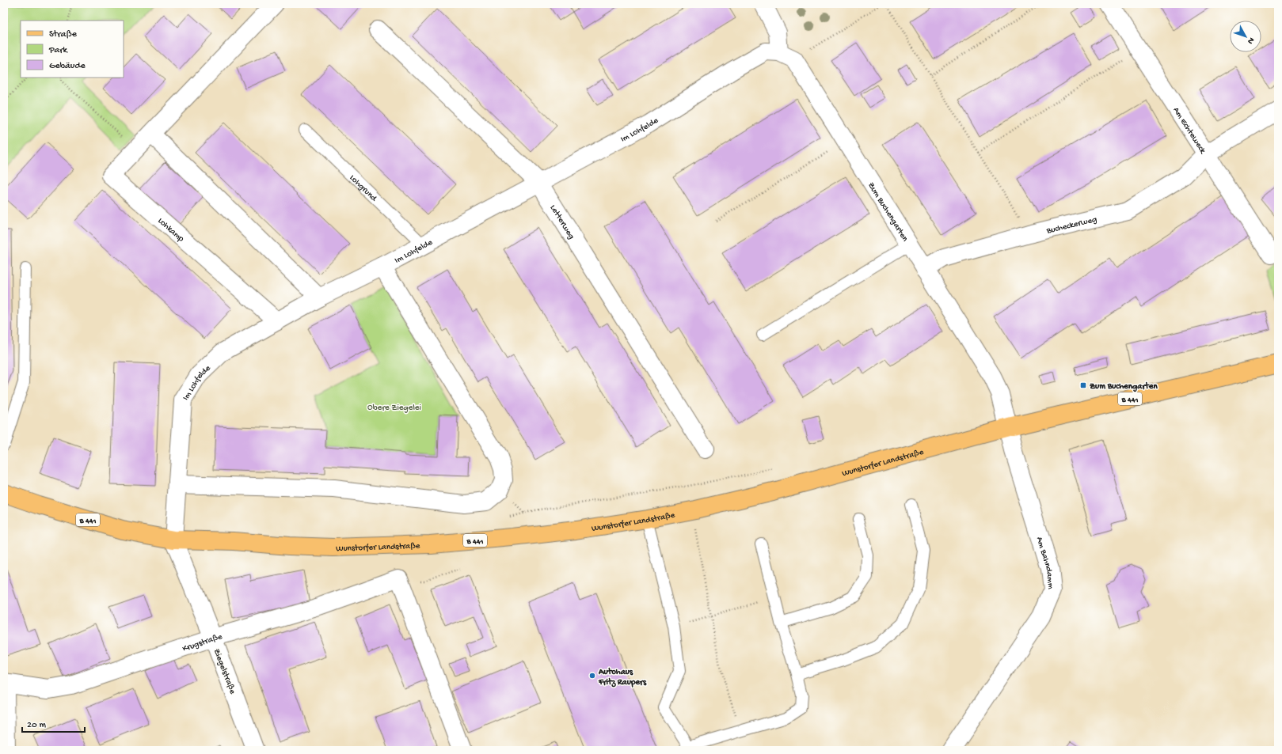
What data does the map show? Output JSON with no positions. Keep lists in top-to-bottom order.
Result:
{
  "streets": {
    "main road": ["B 441", "Wunstorfer Landstraße"],
    "street": [
      "Im Lohfelde",
      "Am Echteweck",
      "Zum Buchengarten",
      "Letterweg",
      "Bucheckerweg",
      "Lohkamp",
      "Am Bahndamm",
      "Krugstraße",
      "Ziegelstraße"
    ],
    "lane": ["Lohgrund"]
  },
  "crossings": [
    ["Im Lohfelde", "Lohgrund"],
    ["Im Lohfelde", "Letterweg"],
    ["Im Lohfelde", "Lohkamp"],
    ["Im Lohfelde", "Wunstorfer Landstraße"],
    ["Im Lohfelde", "Ziegelstraße"],
    ["Am Echteweck", "Bucheckerweg"],
    ["Zum Buchengarten", "Bucheckerweg"],
    ["Zum Buchengarten", "Wunstorfer Landstraße"],
    ["Zum Buchengarten", "Am Bahndamm"],
    ["Wunstorfer Landstraße", "Am Bahndamm"],
    ["Wunstorfer Landstraße", "Ziegelstraße"],
    ["Krugstraße", "Ziegelstraße"]
  ],
  "parks": ["Obere Ziegelei"],
  "places": {
    "transit": ["Zum Buchengarten"],
    "other": ["Autohaus Fritz Raupers"]
  },
  "legend": ["Straße", "Park", "Gebäude"],
  "scale_bar": "20 m",
  "north": "bottom right"
}
